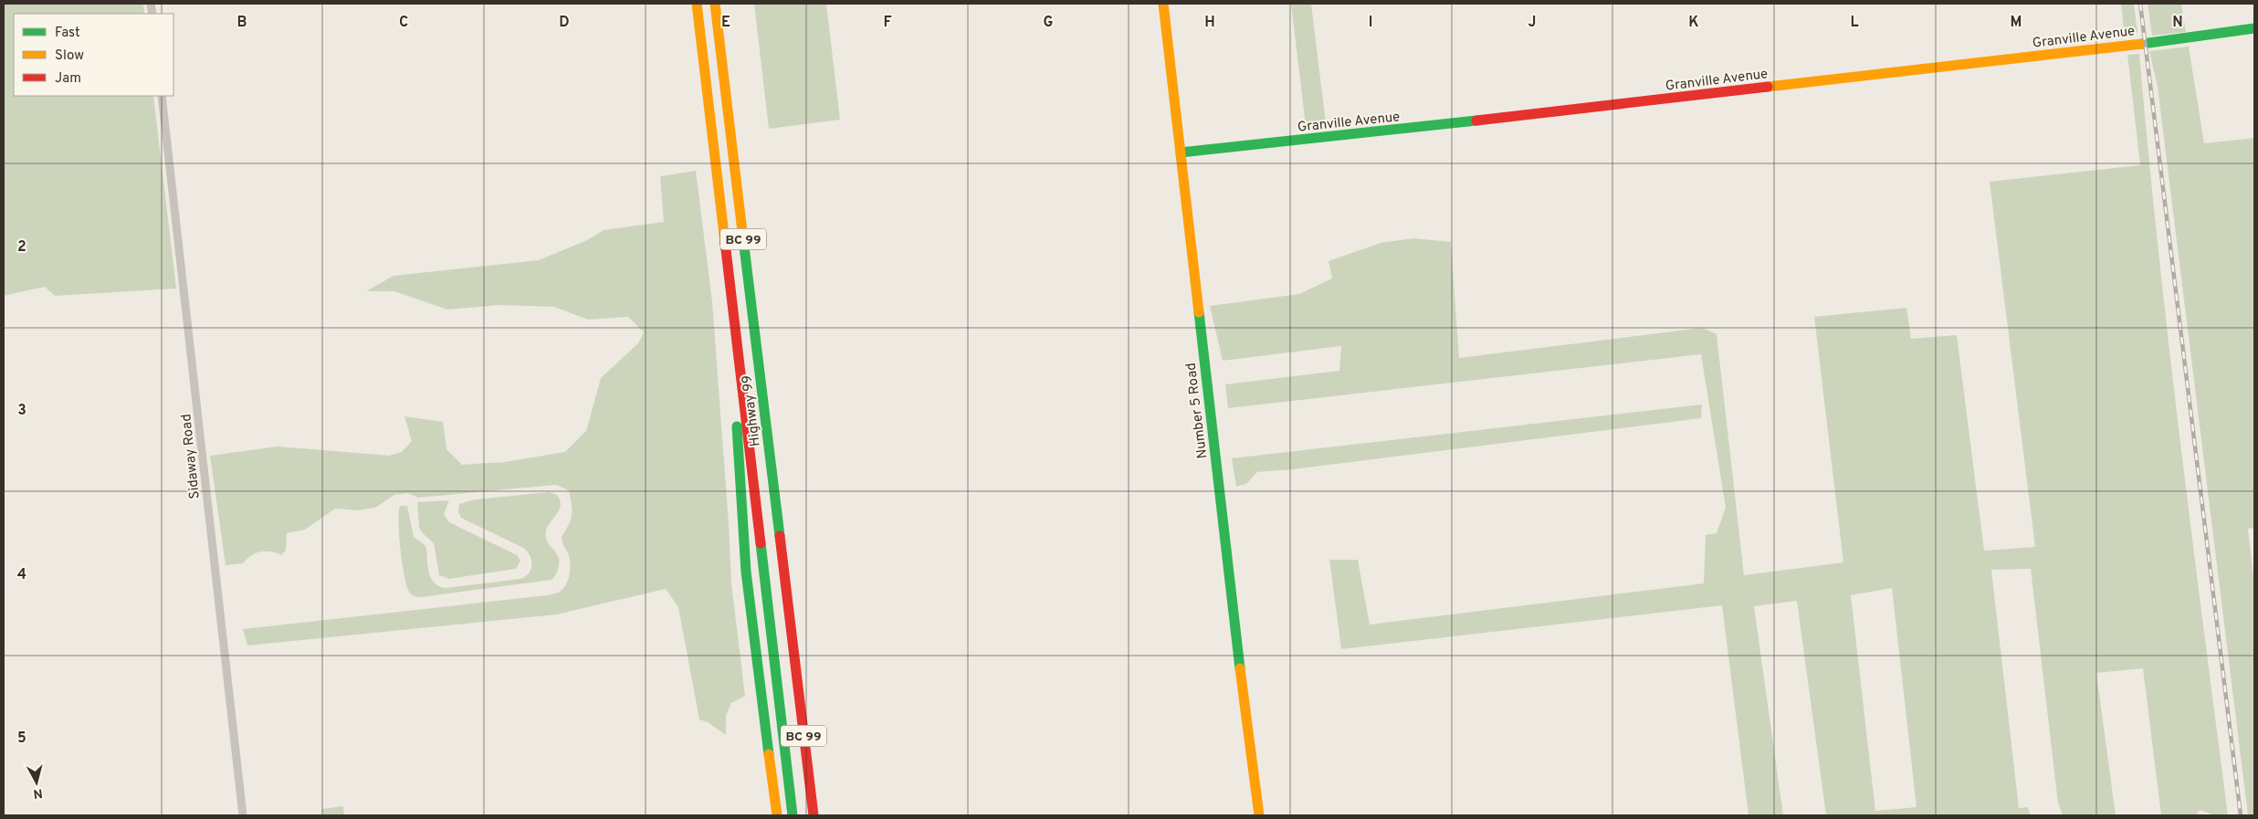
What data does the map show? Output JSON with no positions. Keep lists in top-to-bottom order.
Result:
{
  "streets": {
    "main road": [
      "Granville Avenue",
      "BC 99",
      "Highway 99",
      "Number 5 Road"
    ],
    "street": ["Sidaway Road"]
  },
  "crossings": [
    ["Granville Avenue", "Number 5 Road"]
  ],
  "legend": ["Fast", "Slow", "Jam"],
  "north": "bottom",
  "grid": {
    "columns": [
      "B",
      "C",
      "D",
      "E",
      "F",
      "G",
      "H",
      "I",
      "J",
      "K",
      "L",
      "M",
      "N"
    ],
    "rows": [
      "2",
      "3",
      "4",
      "5"
    ]
  }
}
